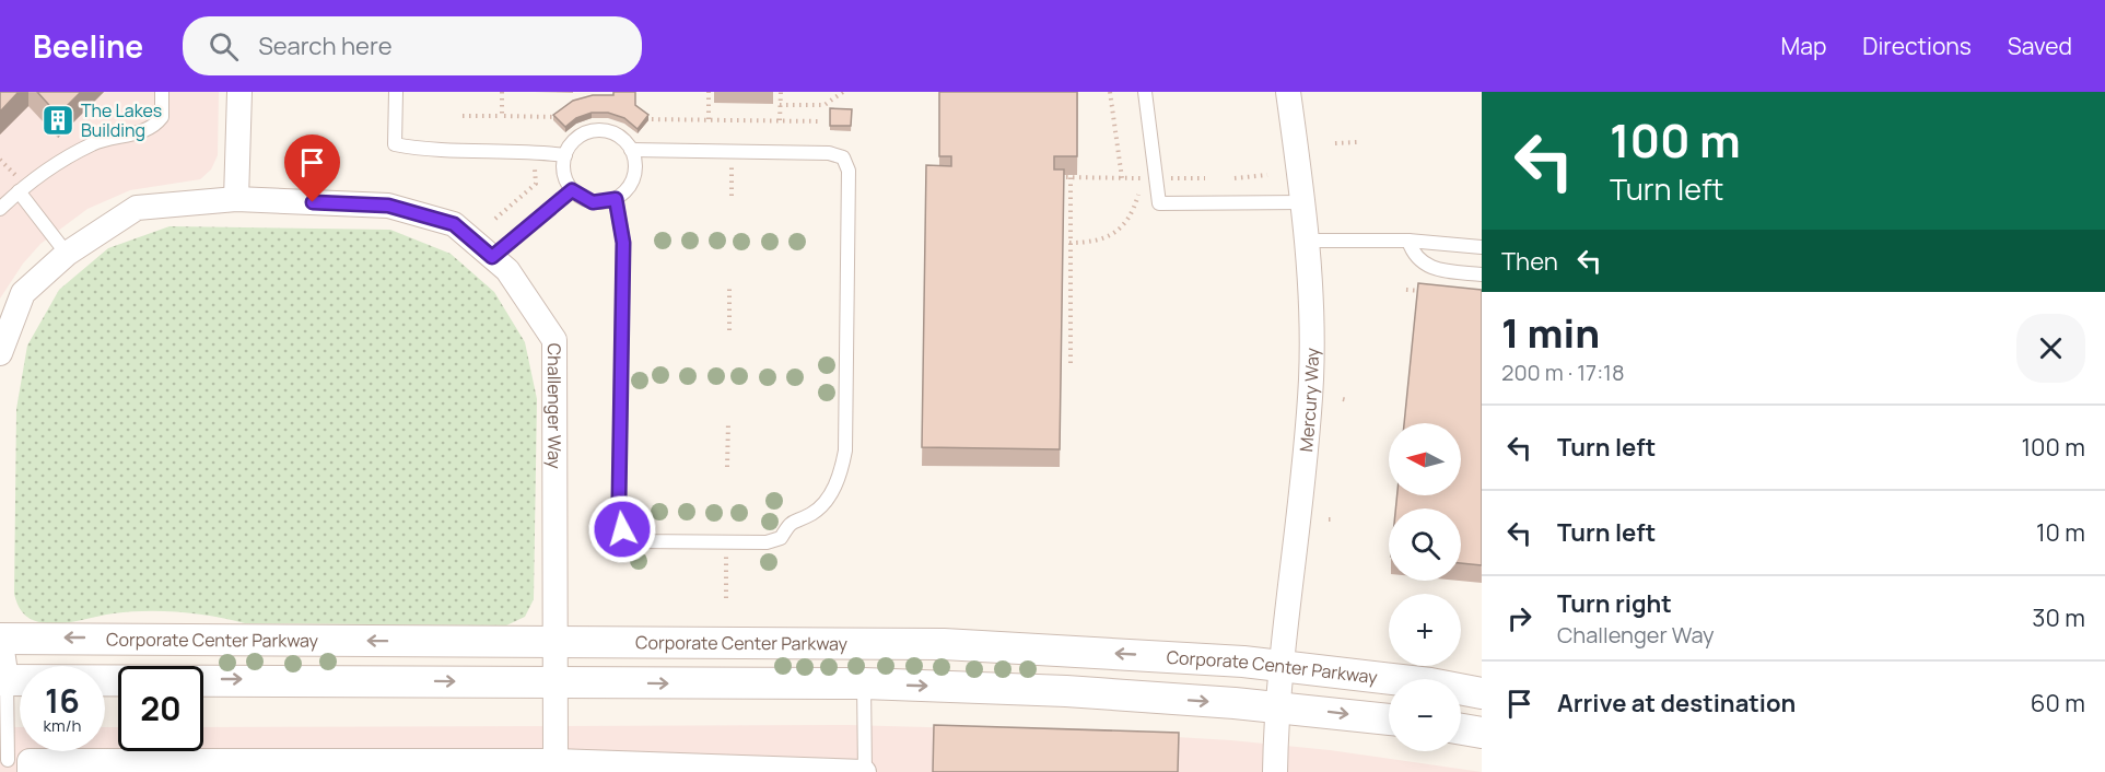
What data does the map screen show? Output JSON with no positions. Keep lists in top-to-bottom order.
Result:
{
  "streets": {
    "street": ["Mercury Way", "Challenger Way", "Corporate Center Parkway"]
  },
  "crossings": [
    ["Mercury Way", "Corporate Center Parkway"],
    ["Challenger Way", "Corporate Center Parkway"]
  ],
  "places": {
    "building": ["The Lakes Building"]
  },
  "north": "left",
  "page": {
    "header": "Beeline",
    "search": "Search here",
    "nav": ["Map", "Directions", "Saved"],
    "turn": ["100 m", "Turn left"],
    "then": "Then",
    "heading": ["1 min", "200 m · 17:18"],
    "list": [
      {
        "name": "Turn left",
        "value": "100 m"
      },
      {
        "name": "Turn left",
        "value": "10 m"
      },
      {
        "name": "Turn right",
        "note": "Challenger Way",
        "value": "30 m"
      },
      {
        "name": "Arrive at destination",
        "value": "60 m"
      }
    ],
    "map_buttons": ["+", "−"],
    "speed": "16 km/h",
    "limit": "20"
  }
}
